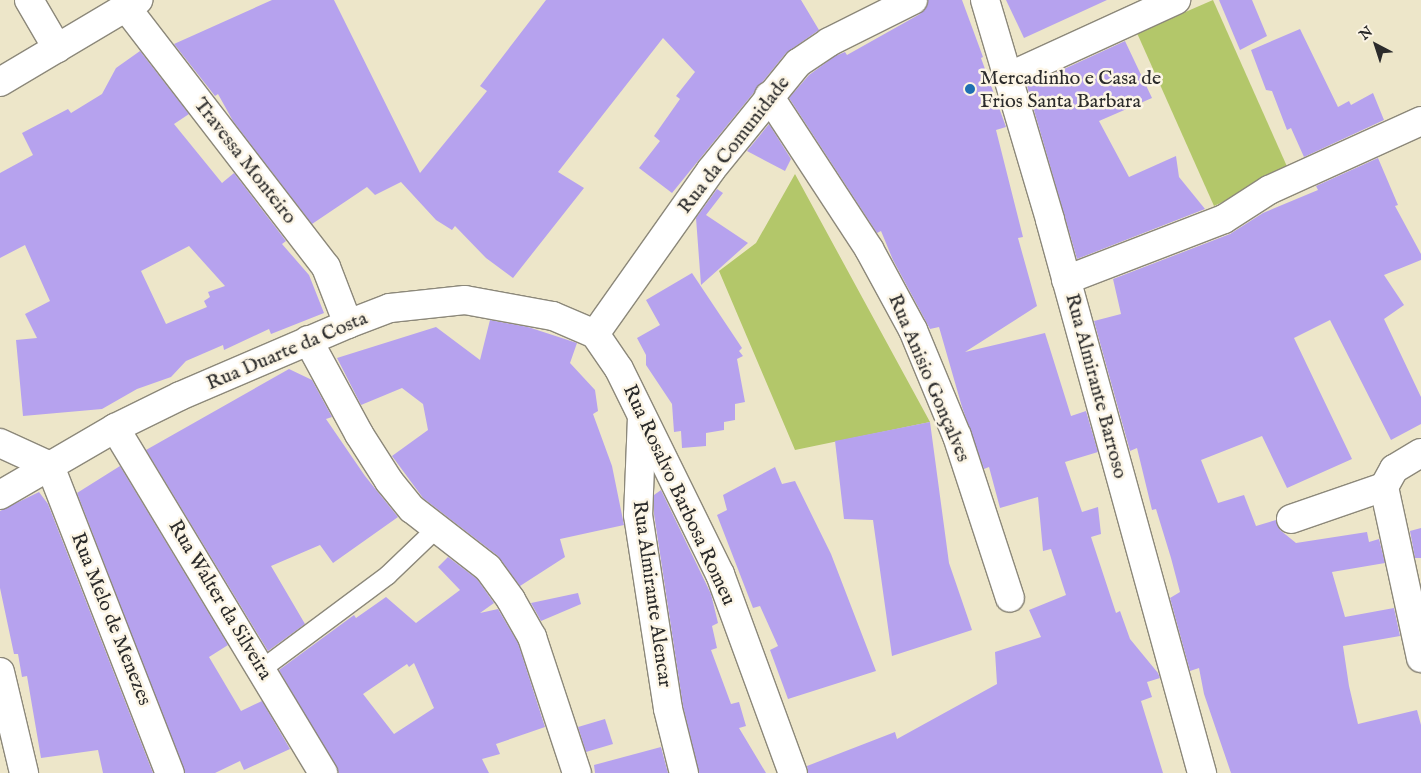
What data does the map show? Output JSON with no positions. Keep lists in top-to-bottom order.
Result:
{
  "streets": {
    "street": [
      "Rua da Comunidade",
      "Travessa Monteiro",
      "Rua Duarte da Costa",
      "Rua Anisio Gonçalves",
      "Rua Almirante Barroso",
      "Rua Rosalvo Barbosa Romeu",
      "Rua Almirante Alencar",
      "Rua Walter da Silveira",
      "Rua Melo de Menezes"
    ]
  },
  "crossings": [
    ["Rua da Comunidade", "Rua Duarte da Costa"],
    ["Rua da Comunidade", "Rua Anisio Gonçalves"],
    ["Rua da Comunidade", "Rua Rosalvo Barbosa Romeu"],
    ["Travessa Monteiro", "Rua Duarte da Costa"],
    ["Rua Duarte da Costa", "Rua Rosalvo Barbosa Romeu"],
    ["Rua Duarte da Costa", "Rua Walter da Silveira"],
    ["Rua Duarte da Costa", "Rua Melo de Menezes"],
    ["Rua Rosalvo Barbosa Romeu", "Rua Almirante Alencar"]
  ],
  "places": ["Mercadinho e Casa de Frios Santa Barbara"],
  "north": "top left"
}
